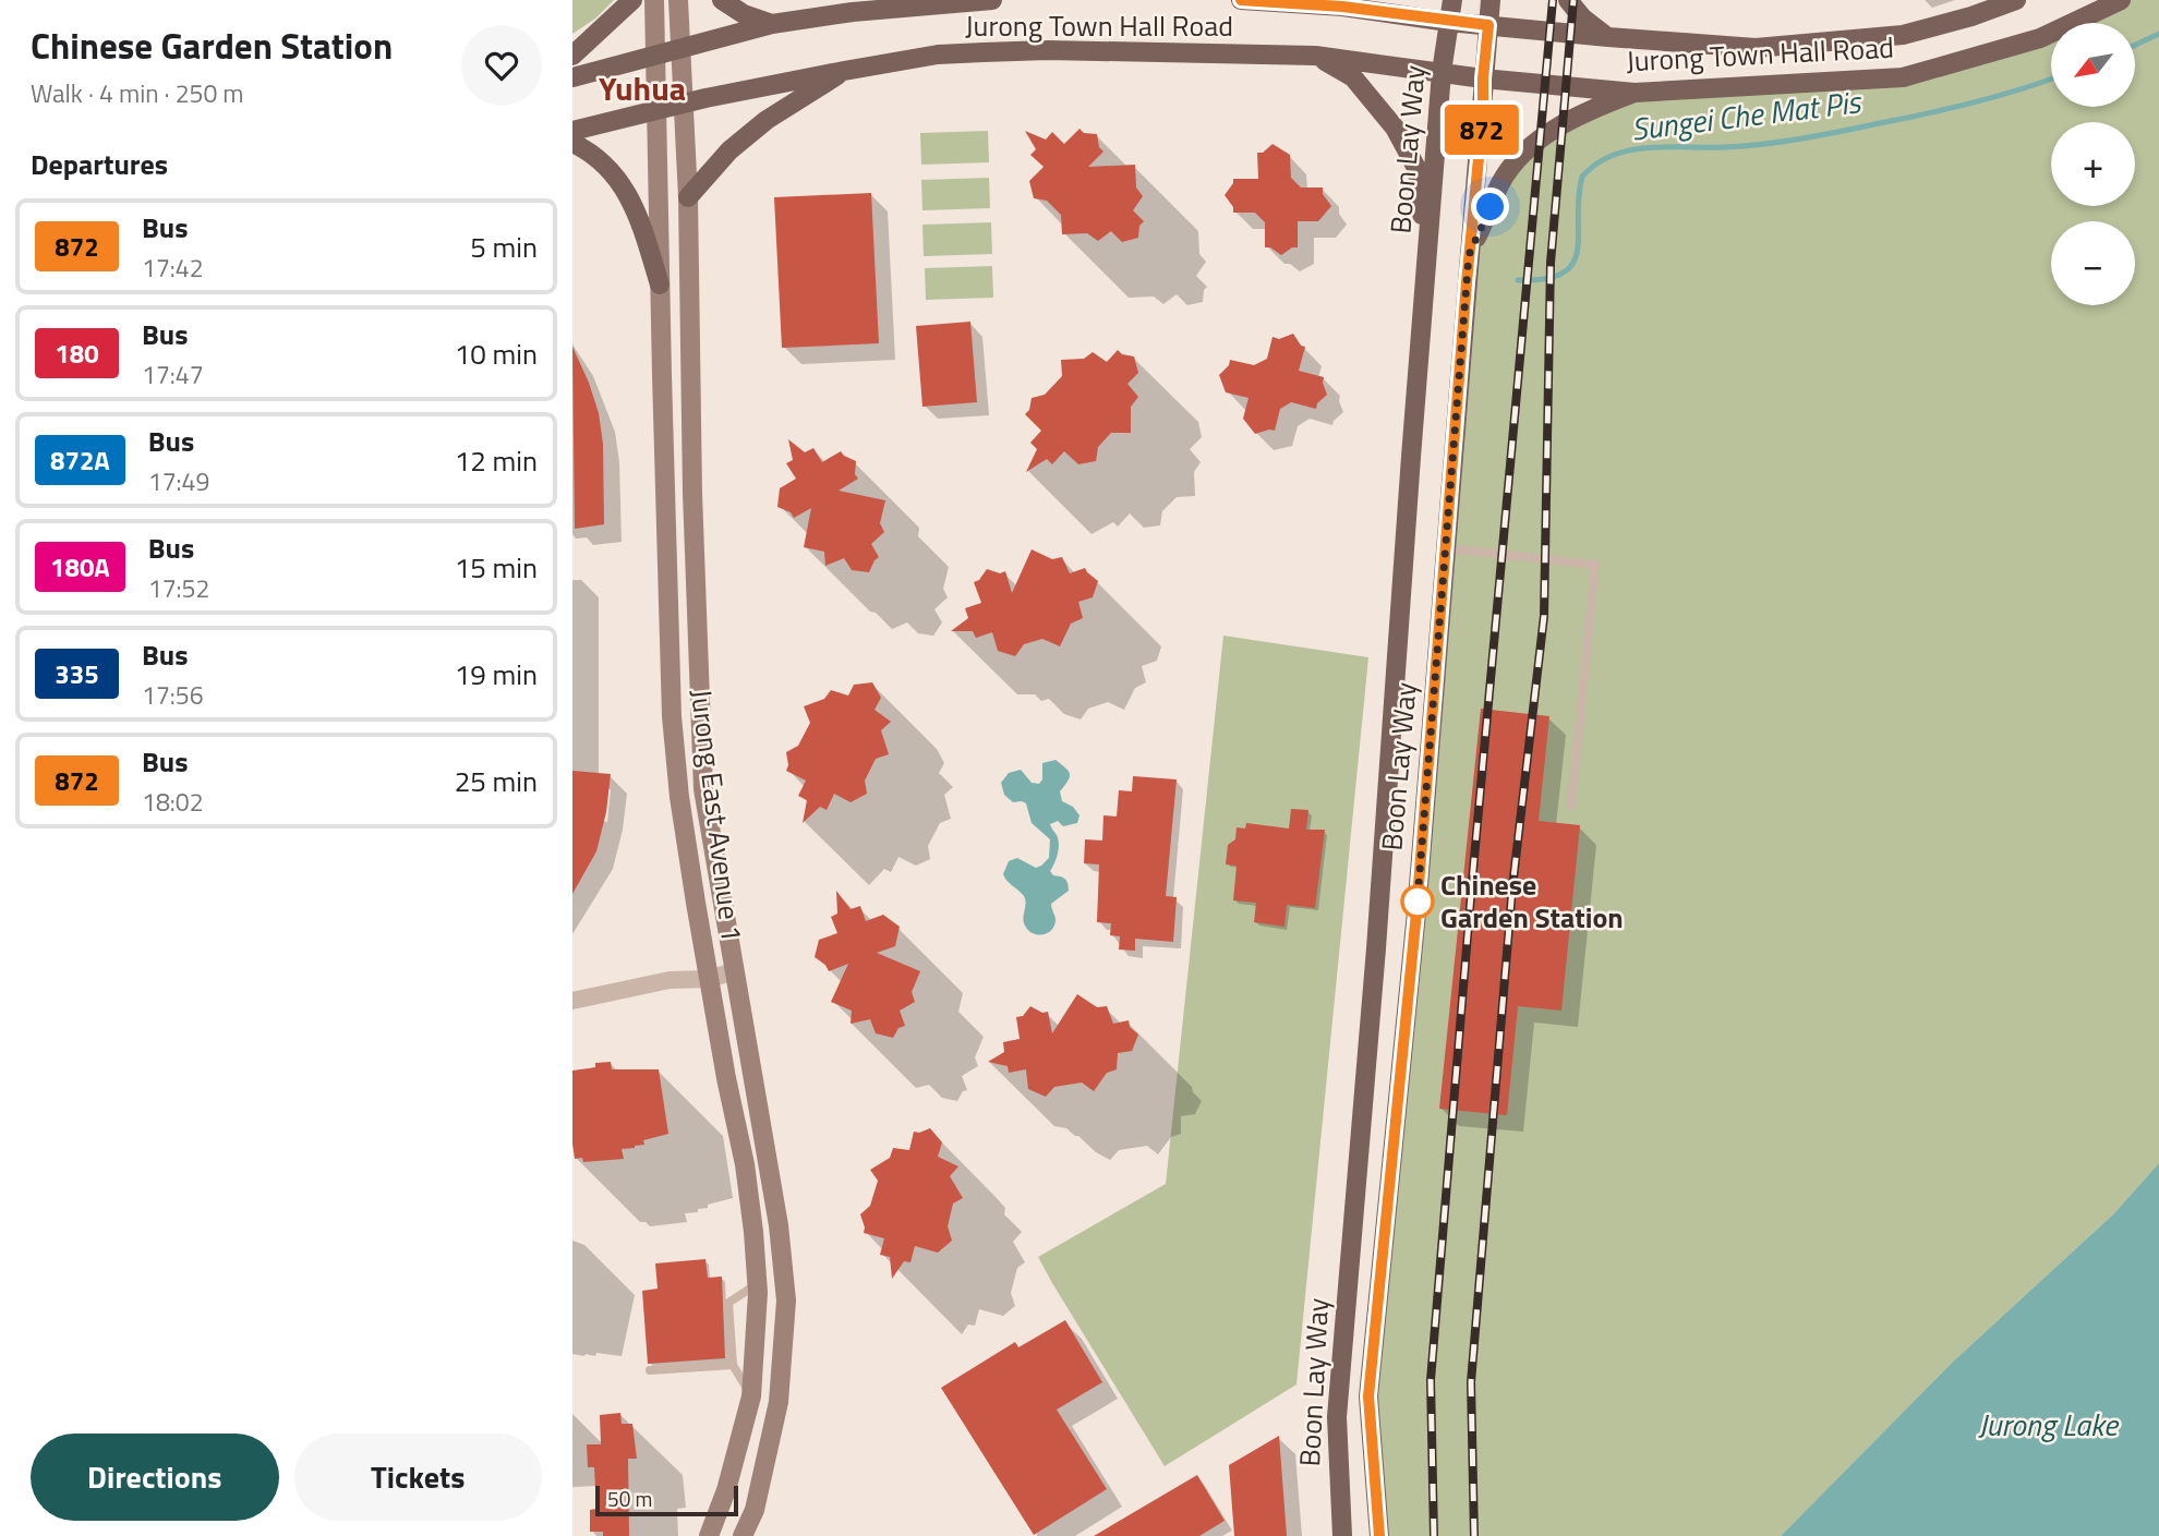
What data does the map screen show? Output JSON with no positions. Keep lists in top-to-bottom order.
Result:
{
  "streets": {
    "main road": ["Jurong Town Hall Road", "Boon Lay Way"],
    "street": ["Jurong East Avenue 1"]
  },
  "crossings": [
    ["Jurong Town Hall Road", "Boon Lay Way"],
    ["Jurong Town Hall Road", "Jurong East Avenue 1"]
  ],
  "districts": ["Yuhua"],
  "water": ["Sungei Che Mat Pis", "Jurong Lake"],
  "places": ["Chinese Garden Station"],
  "lines": ["bus line 872"],
  "scale_bar": "50 m",
  "north": "bottom left",
  "page": {
    "heading": [
      ["Chinese Garden Station", "Walk · 4 min · 250 m"],
      "Departures"
    ],
    "on_map": "872",
    "map_buttons": ["+", "−"],
    "list": [
      {
        "mark": "872",
        "name": "Bus",
        "note": "17:42",
        "value": "5 min"
      },
      {
        "mark": "180",
        "name": "Bus",
        "note": "17:47",
        "value": "10 min"
      },
      {
        "mark": "872A",
        "name": "Bus",
        "note": "17:49",
        "value": "12 min"
      },
      {
        "mark": "180A",
        "name": "Bus",
        "note": "17:52",
        "value": "15 min"
      },
      {
        "mark": "335",
        "name": "Bus",
        "note": "17:56",
        "value": "19 min"
      },
      {
        "mark": "872",
        "name": "Bus",
        "note": "18:02",
        "value": "25 min"
      }
    ],
    "buttons": ["Directions", "Tickets"],
    "scale": "50 m"
  }
}
